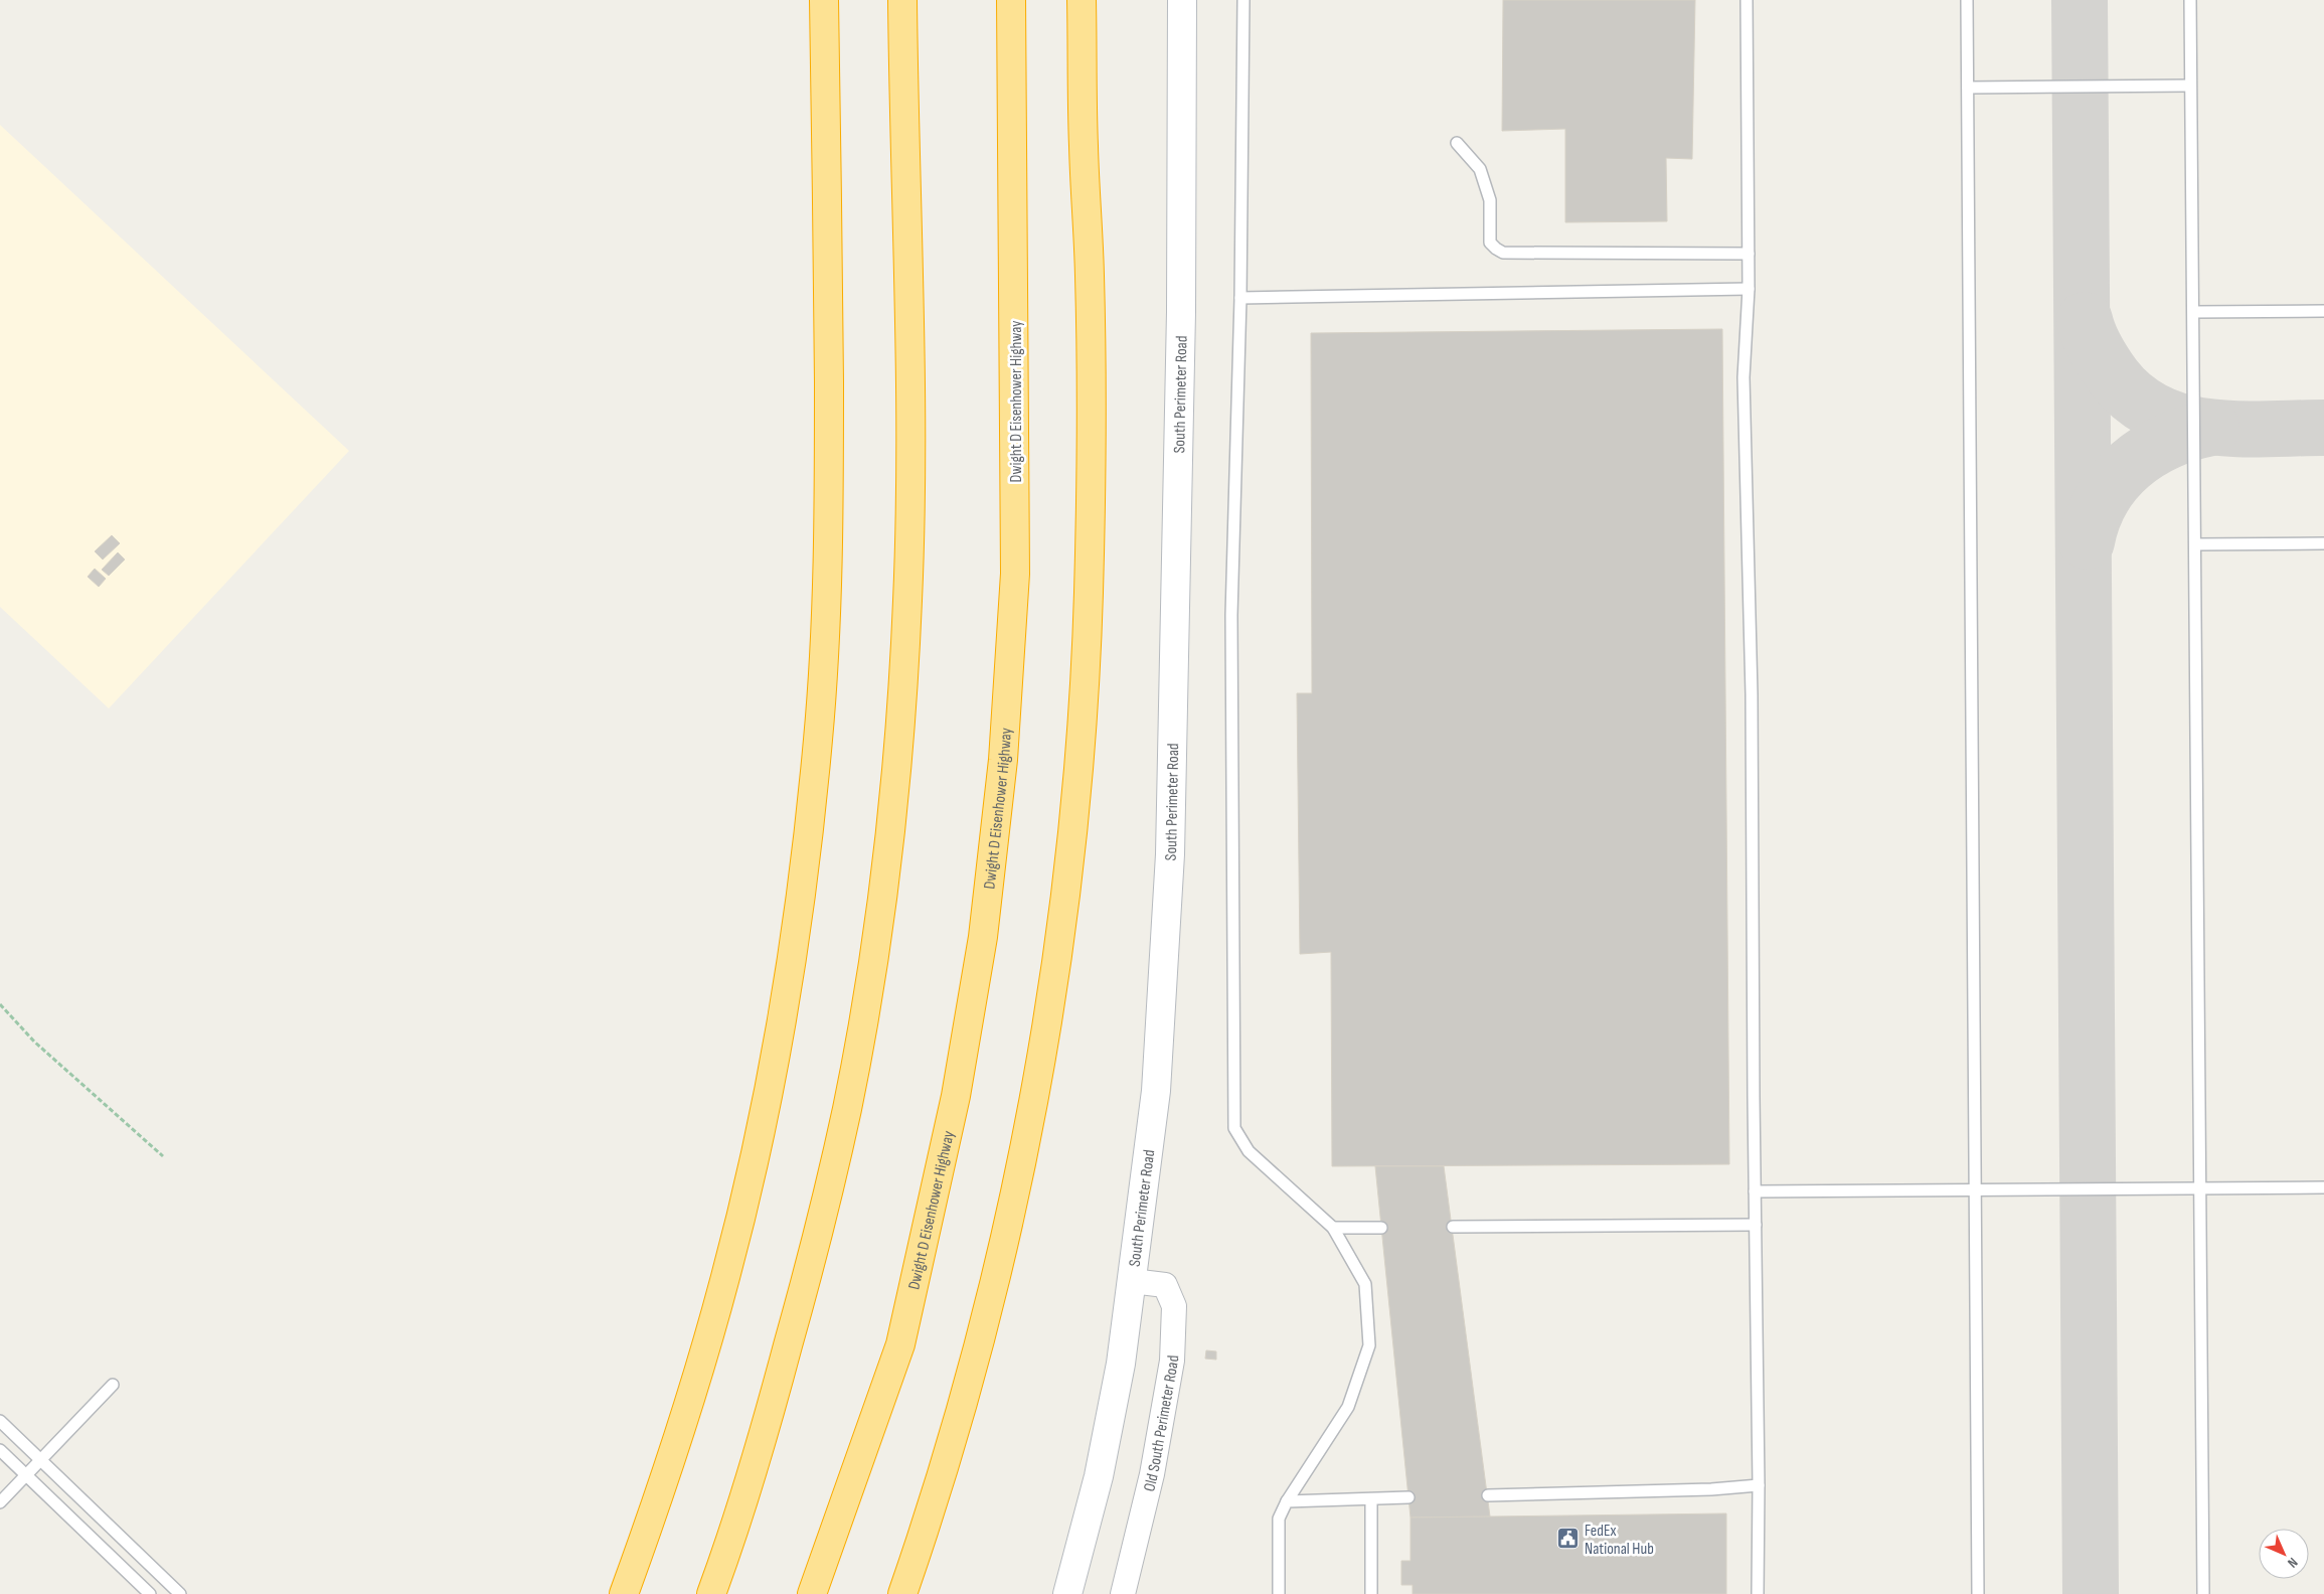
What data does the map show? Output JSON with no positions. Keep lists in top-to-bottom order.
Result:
{
  "streets": {
    "highway": ["Dwight D Eisenhower Highway"],
    "street": ["South Perimeter Road", "Old South Perimeter Road"]
  },
  "crossings": [
    ["South Perimeter Road", "Old South Perimeter Road"]
  ],
  "places": {
    "public building": ["FedEx National Hub"]
  },
  "north": "bottom right"
}
